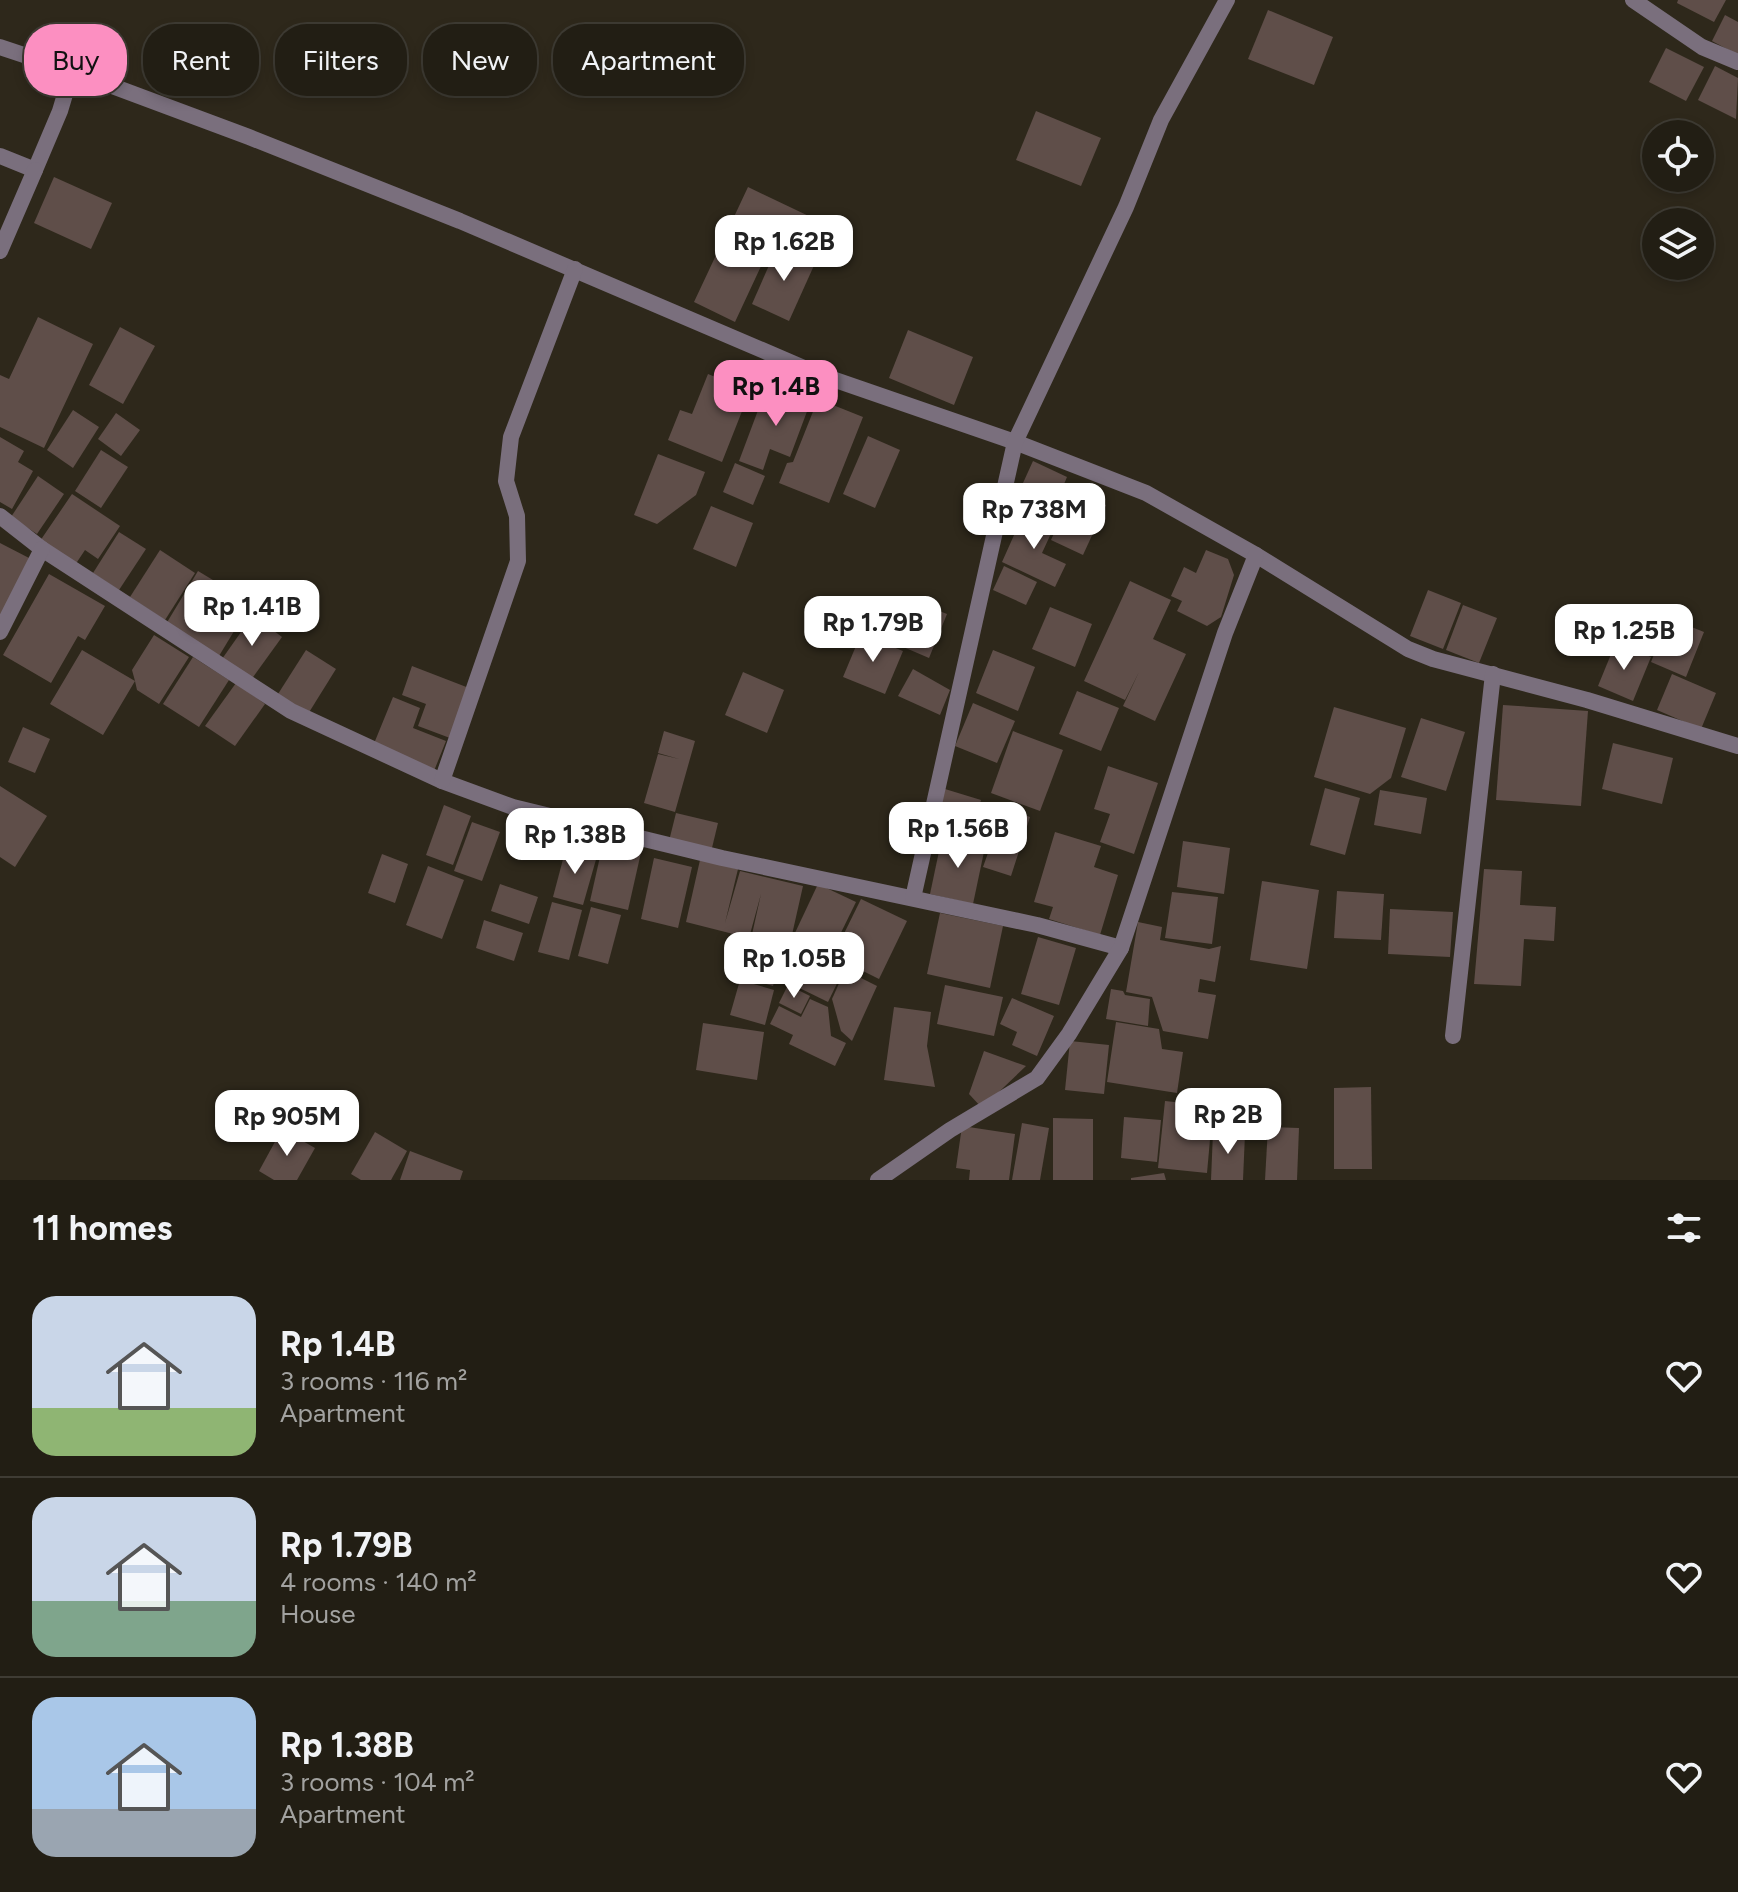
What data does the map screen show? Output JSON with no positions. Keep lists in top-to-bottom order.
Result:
{
  "page": {
    "chip": [
      "Buy",
      "Rent",
      "Filters",
      "New",
      "Apartment"
    ],
    "price": [
      "Rp 1.62B",
      "Rp 1.4B",
      "Rp 738M",
      "Rp 1.41B",
      "Rp 1.79B",
      "Rp 1.25B",
      "Rp 1.56B",
      "Rp 1.38B",
      "Rp 1.05B",
      "Rp 2B",
      "Rp 905M"
    ],
    "heading": "11 homes",
    "list": [
      {
        "name": "Rp 1.4B",
        "note": "3 rooms · 116 m² · Apartment"
      },
      {
        "name": "Rp 1.79B",
        "note": "4 rooms · 140 m² · House"
      },
      {
        "name": "Rp 1.38B",
        "note": "3 rooms · 104 m² · Apartment"
      }
    ]
  }
}
